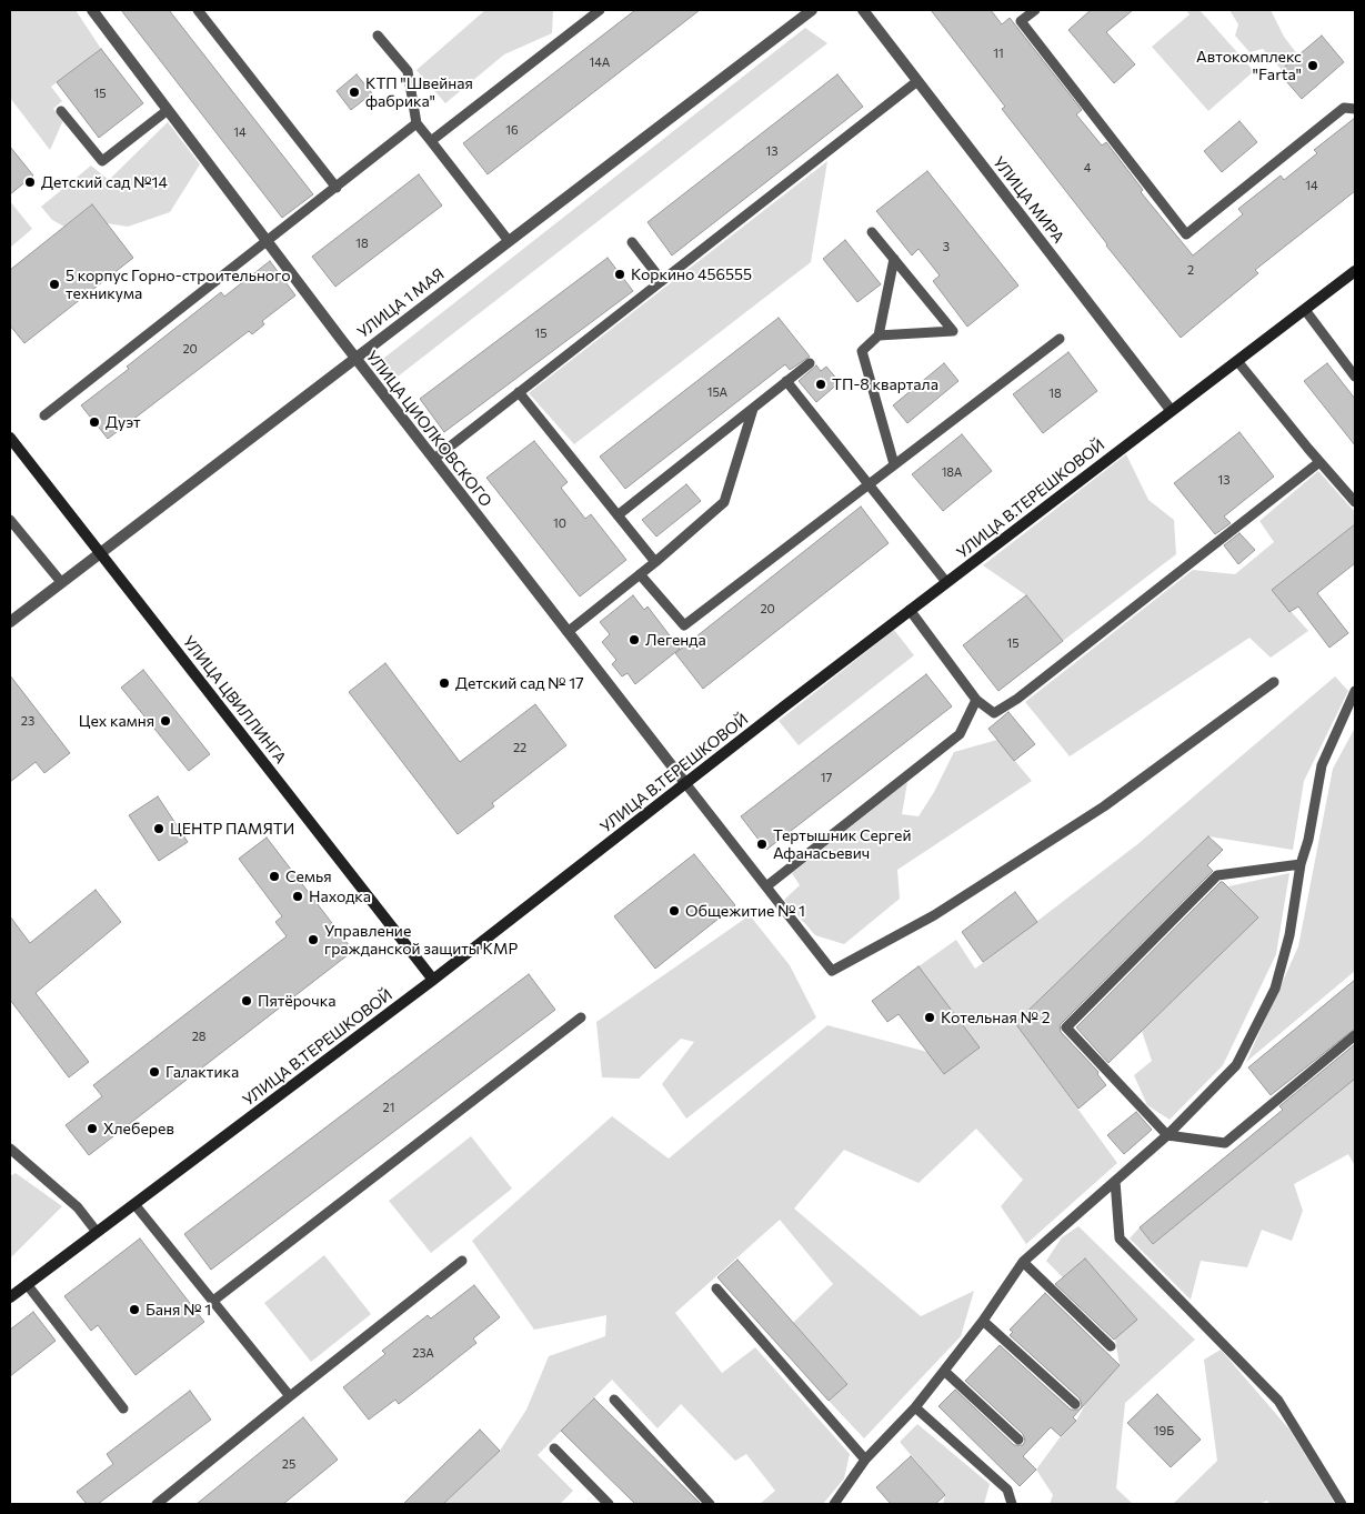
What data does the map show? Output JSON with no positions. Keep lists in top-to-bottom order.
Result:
{
  "streets": {
    "main road": ["УЛИЦА В.ТЕРЕШКОВОЙ", "УЛИЦА ЦВИЛЛИНГА"],
    "street": ["УЛИЦА МИРА", "УЛИЦА 1 МАЯ", "УЛИЦА ЦИОЛКОВСКОГО"]
  },
  "crossings": [
    ["УЛИЦА МИРА", "УЛИЦА В.ТЕРЕШКОВОЙ"],
    ["УЛИЦА 1 МАЯ", "УЛИЦА ЦИОЛКОВСКОГО"],
    ["УЛИЦА 1 МАЯ", "УЛИЦА ЦВИЛЛИНГА"],
    ["УЛИЦА ЦИОЛКОВСКОГО", "УЛИЦА В.ТЕРЕШКОВОЙ"],
    ["УЛИЦА В.ТЕРЕШКОВОЙ", "УЛИЦА ЦВИЛЛИНГА"]
  ],
  "places": [
    "Автокомплекс \"Farta\"",
    "КТП \"Швейная фабрика\"",
    "Детский сад №14",
    "Коркино 456555",
    "5 корпус Горно-строительного техникума",
    "ТП-8 квартала",
    "Дуэт",
    "Легенда",
    "Детский сад № 17",
    "Цех камня",
    "ЦЕНТР ПАМЯТИ",
    "Тертышник Сергей Афанасьевич",
    "Семья",
    "Находка",
    "Общежитие № 1",
    "Управление гражданской защиты КМР",
    "Пятёрочка",
    "Котельная № 2",
    "Галактика",
    "Хлеберев",
    "Баня № 1"
  ],
  "house_numbers": [
    "11",
    "14А",
    "15",
    "16",
    "14",
    "13",
    "4",
    "14",
    "18",
    "3",
    "2",
    "15",
    "20",
    "15А",
    "18",
    "18А",
    "13",
    "10",
    "20",
    "15",
    "23",
    "22",
    "17",
    "28",
    "21",
    "23А",
    "19Б",
    "25"
  ]
}
